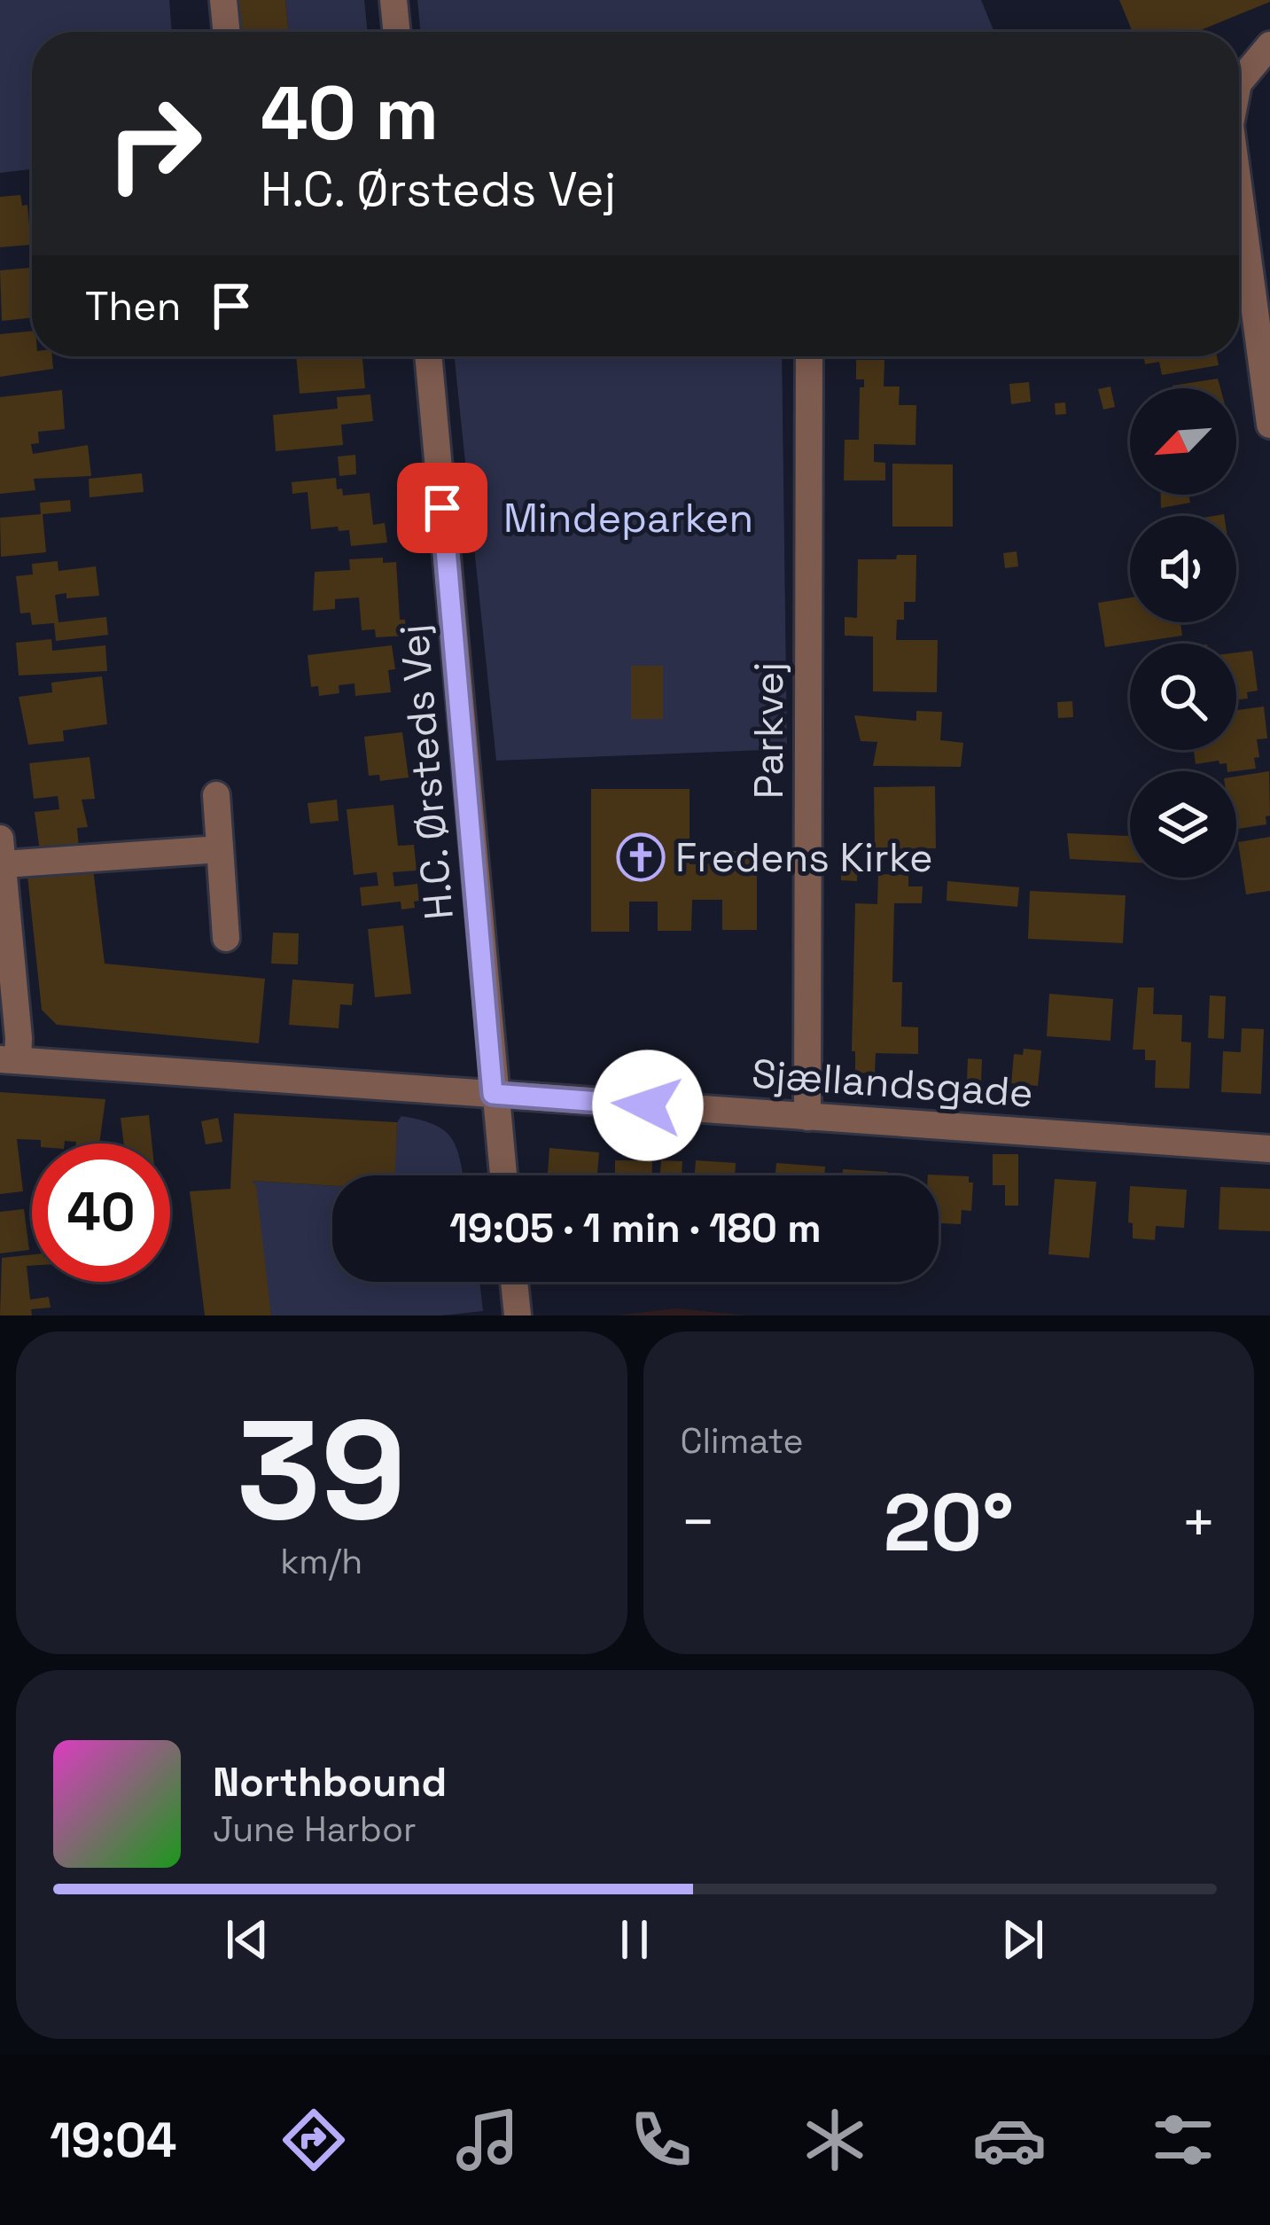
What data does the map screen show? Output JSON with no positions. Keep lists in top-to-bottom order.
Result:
{
  "streets": {
    "street": ["Parkvej", "H.C. Ørsteds Vej", "Sjællandsgade"]
  },
  "crossings": [
    ["Parkvej", "Sjællandsgade"],
    ["H.C. Ørsteds Vej", "Sjællandsgade"]
  ],
  "parks": ["Mindeparken"],
  "places": {
    "church": ["Fredens Kirke"]
  },
  "north": "bottom left",
  "page": {
    "turn": ["40 m", "H.C. Ørsteds Vej"],
    "then": "Then",
    "limit": "40",
    "trip": "19:05 · 1 min · 180 m",
    "tile": [
      ["39", "km/h"],
      "Climate"
    ],
    "heat": ["−", "20°", "+"],
    "song": ["Northbound", "June Harbor"],
    "tabs": "19:04"
  }
}
